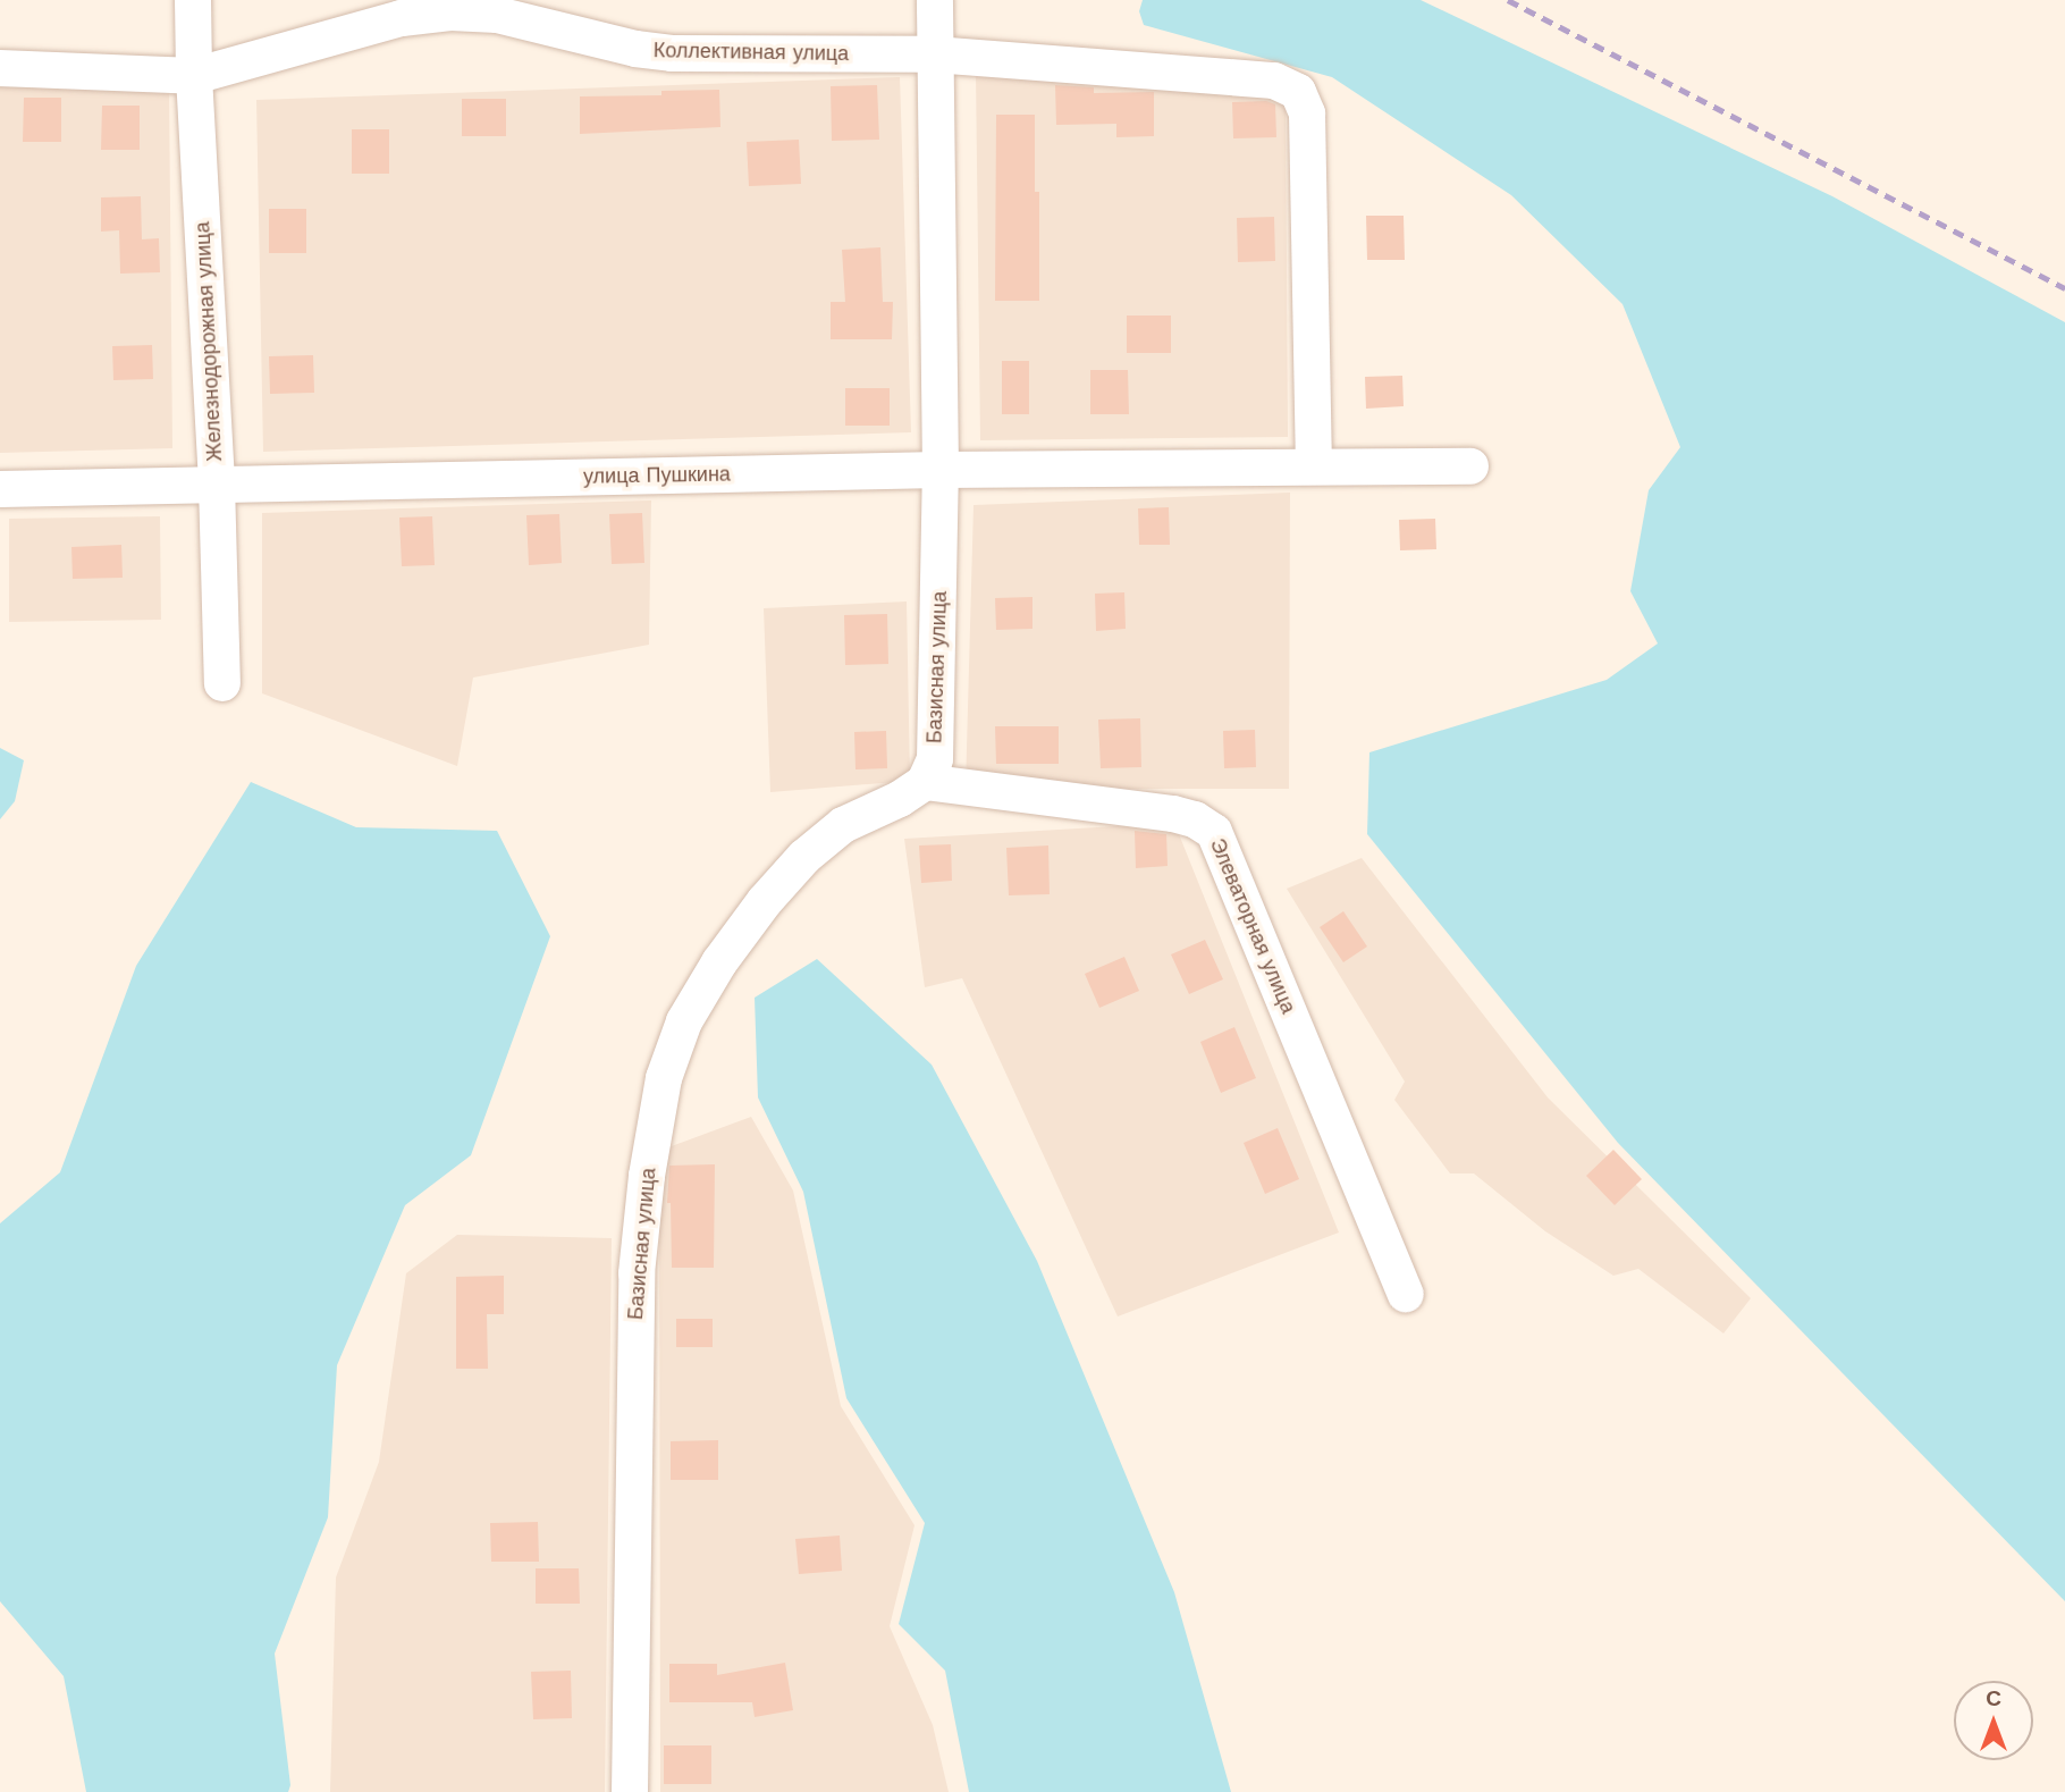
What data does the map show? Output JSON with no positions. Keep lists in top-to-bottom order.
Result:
{
  "streets": {
    "street": [
      "Коллективная улица",
      "Железнодорожная улица",
      "улица Пушкина",
      "Базисная улица",
      "Элеваторная улица"
    ]
  },
  "crossings": [
    ["Коллективная улица", "Железнодорожная улица"],
    ["Коллективная улица", "улица Пушкина"],
    ["Коллективная улица", "Базисная улица"],
    ["Железнодорожная улица", "улица Пушкина"],
    ["улица Пушкина", "Базисная улица"],
    ["Базисная улица", "Элеваторная улица"]
  ],
  "north": "top"
}
